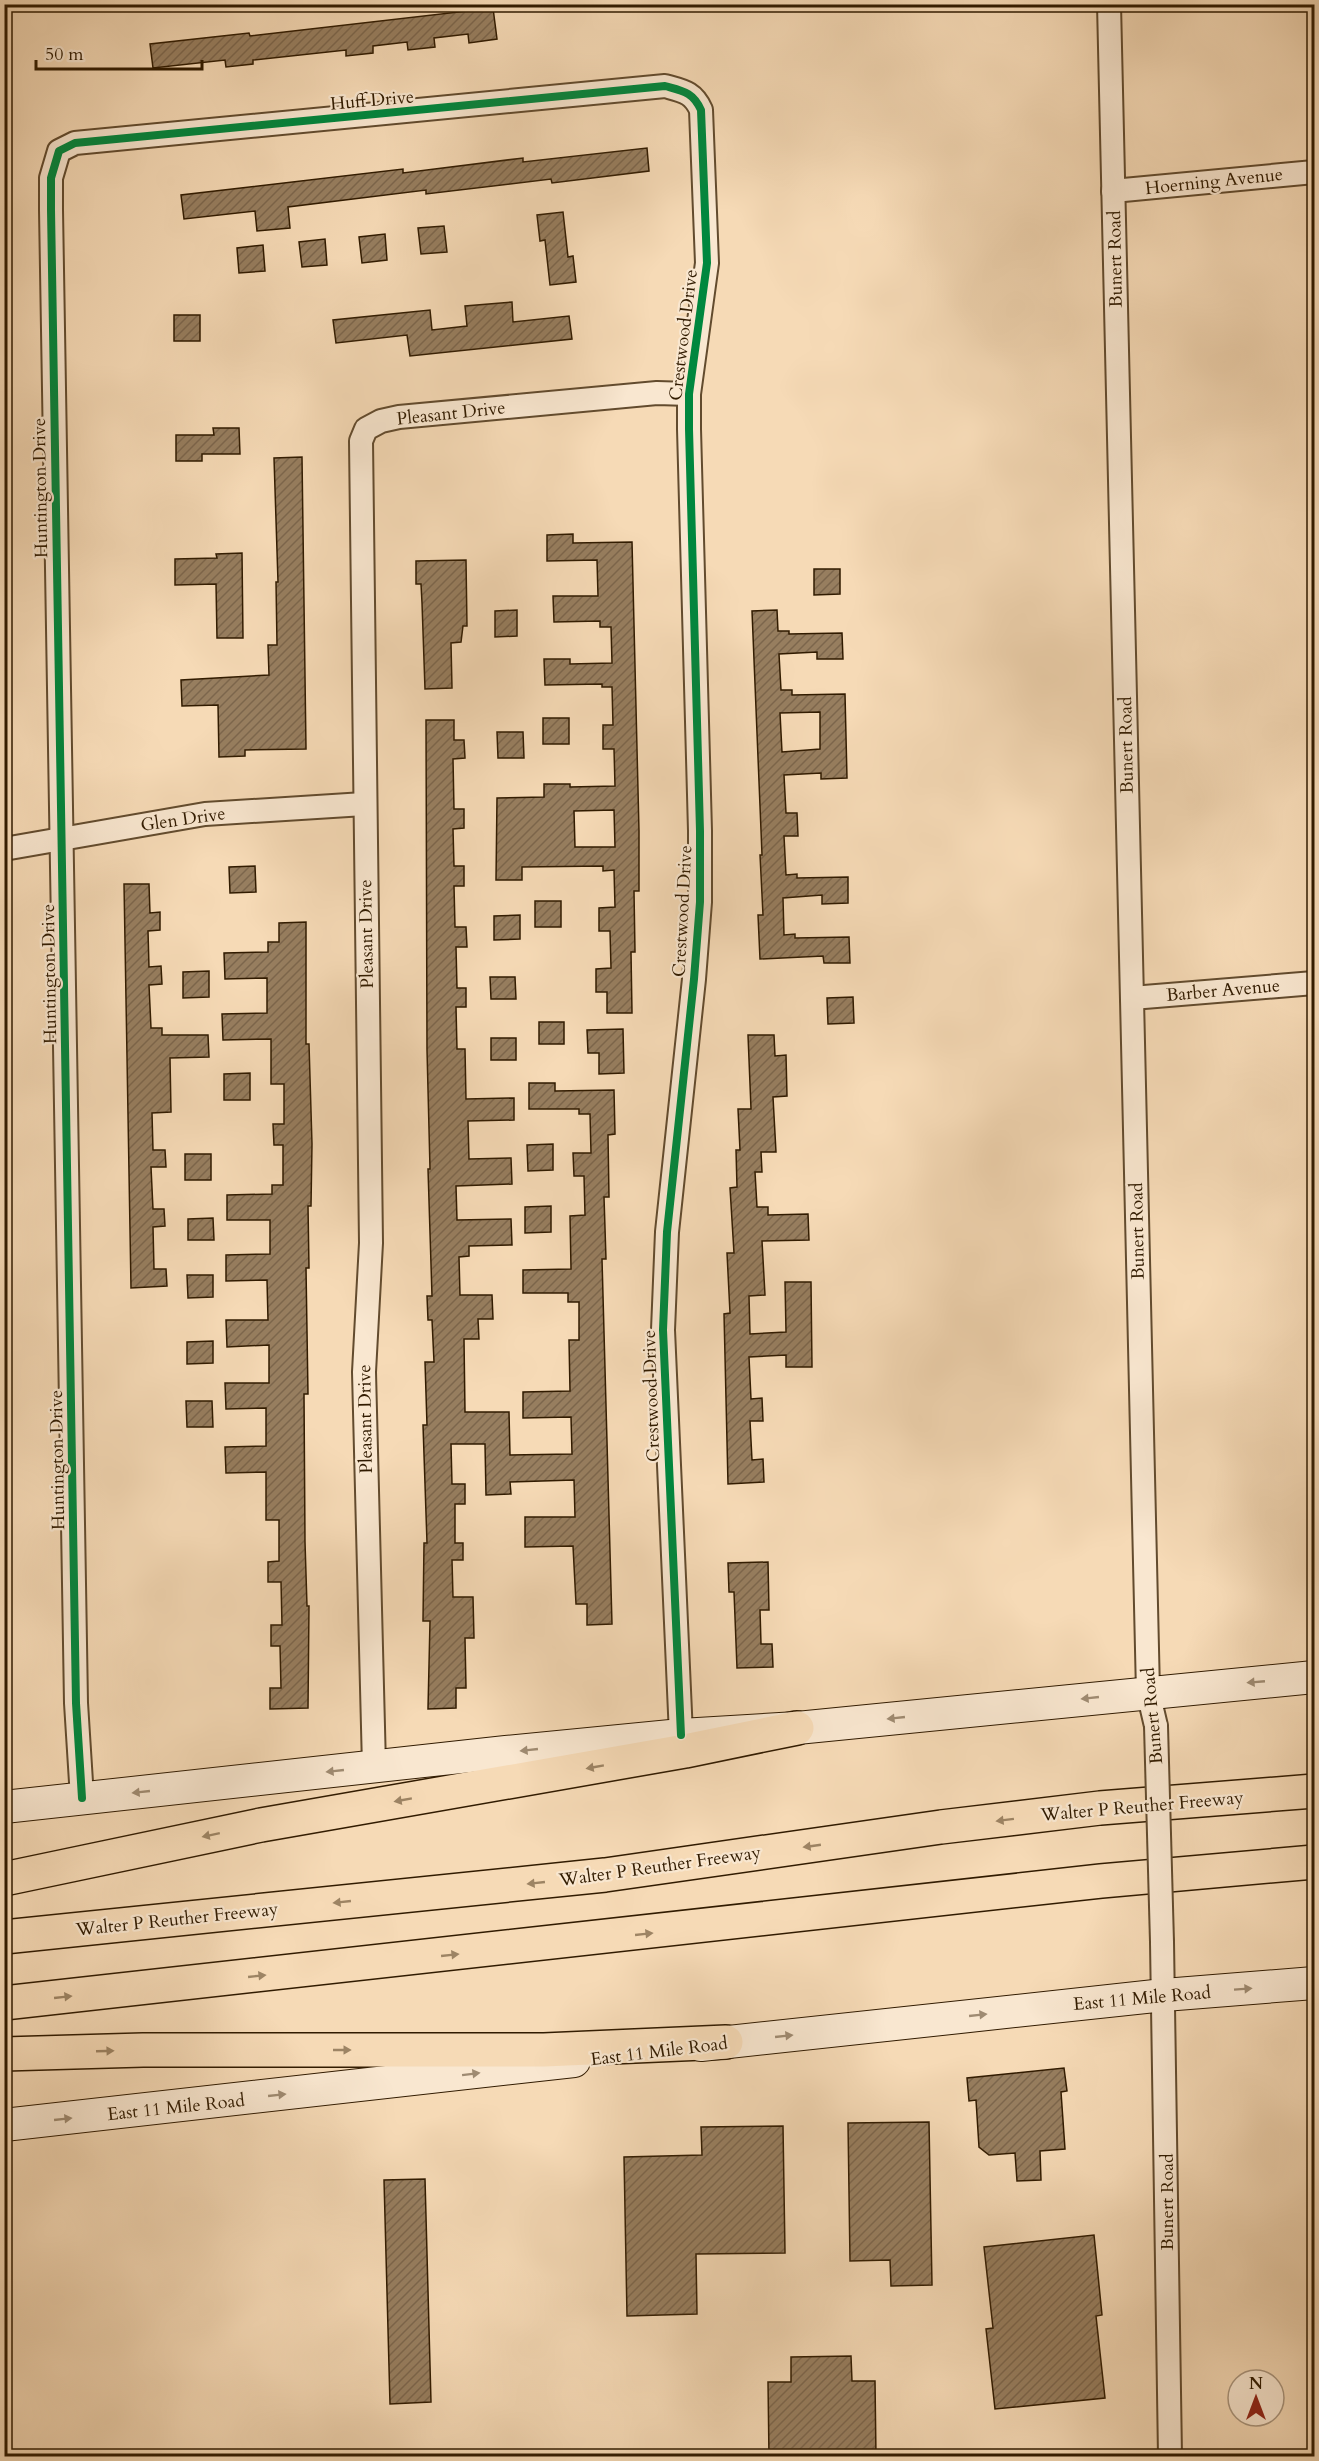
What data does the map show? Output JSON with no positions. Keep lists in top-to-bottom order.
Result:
{
  "streets": {
    "highway": ["Walter P Reuther Freeway"],
    "main road": ["East 11 Mile Road"],
    "street": [
      "Huff Drive",
      "Hoerning Avenue",
      "Bunert Road",
      "Crestwood Drive",
      "Pleasant Drive",
      "Huntington Drive",
      "Glen Drive",
      "Barber Avenue"
    ]
  },
  "crossings": [
    ["Huff Drive", "Crestwood Drive"],
    ["Huff Drive", "Huntington Drive"],
    ["Hoerning Avenue", "Bunert Road"],
    ["Bunert Road", "Barber Avenue"],
    ["Bunert Road", "East 11 Mile Road"],
    ["Crestwood Drive", "Pleasant Drive"],
    ["Pleasant Drive", "Glen Drive"],
    ["Huntington Drive", "Glen Drive"]
  ],
  "one_way": ["East 11 Mile Road"],
  "scale_bar": "50 m",
  "north": "top"
}
